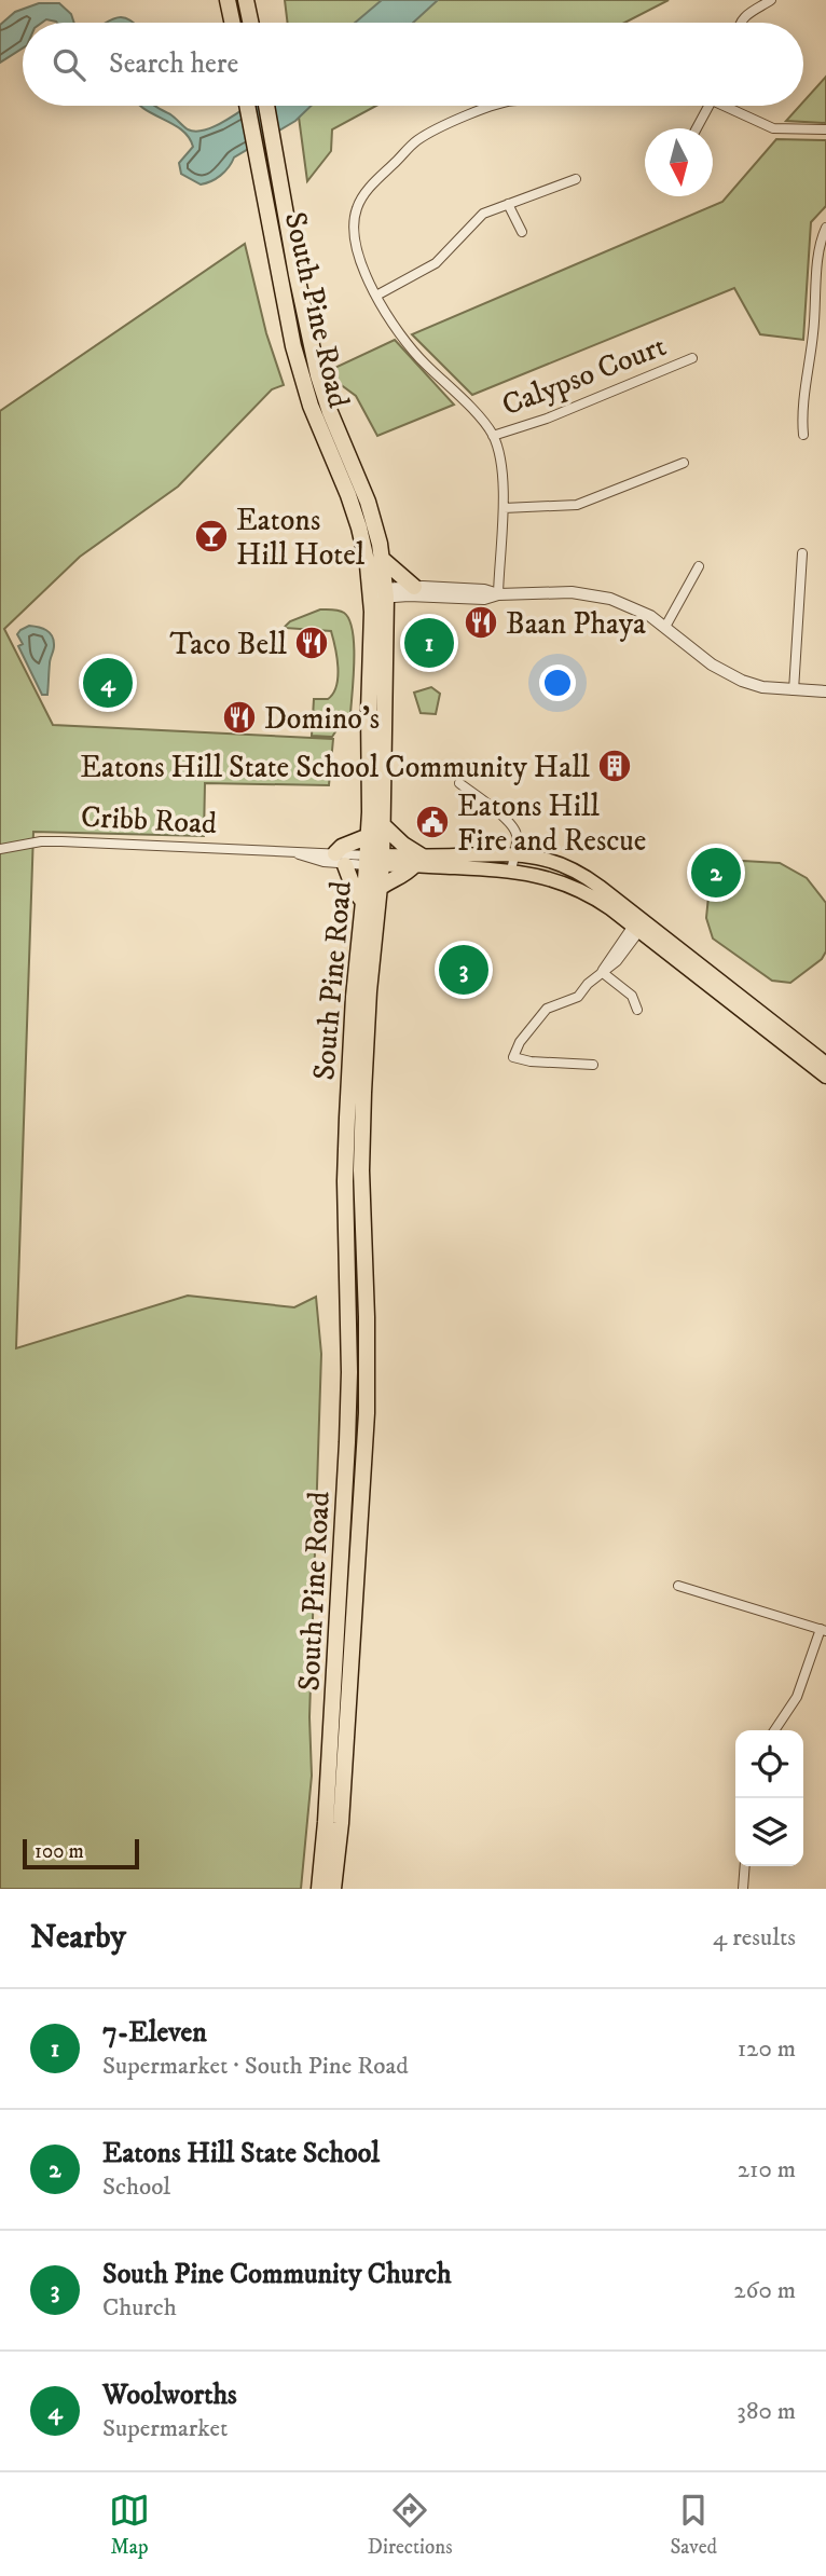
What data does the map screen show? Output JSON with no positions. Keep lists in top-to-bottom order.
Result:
{
  "streets": {
    "highway": ["South Pine Road"],
    "street": ["Calypso Court", "Cribb Road"]
  },
  "crossings": [
    ["South Pine Road", "Cribb Road"]
  ],
  "places": {
    "bar": ["Eatons Hill Hotel"],
    "restaurant": ["Baan Phaya", "Taco Bell", "Domino's"],
    "building": ["Eatons Hill State School Community Hall"],
    "public building": ["Eatons Hill Fire and Rescue"]
  },
  "scale_bar": "100 m",
  "north": "bottom",
  "page": {
    "search": "Search here",
    "pins": [
      "1",
      "4",
      "2",
      "3"
    ],
    "scale": "100 m",
    "heading": ["Nearby", "4 results"],
    "list": [
      {
        "mark": "1",
        "name": "7-Eleven",
        "note": "Supermarket · South Pine Road",
        "value": "120 m"
      },
      {
        "mark": "2",
        "name": "Eatons Hill State School",
        "note": "School",
        "value": "210 m"
      },
      {
        "mark": "3",
        "name": "South Pine Community Church",
        "note": "Church",
        "value": "260 m"
      },
      {
        "mark": "4",
        "name": "Woolworths",
        "note": "Supermarket",
        "value": "380 m"
      }
    ],
    "nav": ["Map", "Directions", "Saved"]
  }
}
